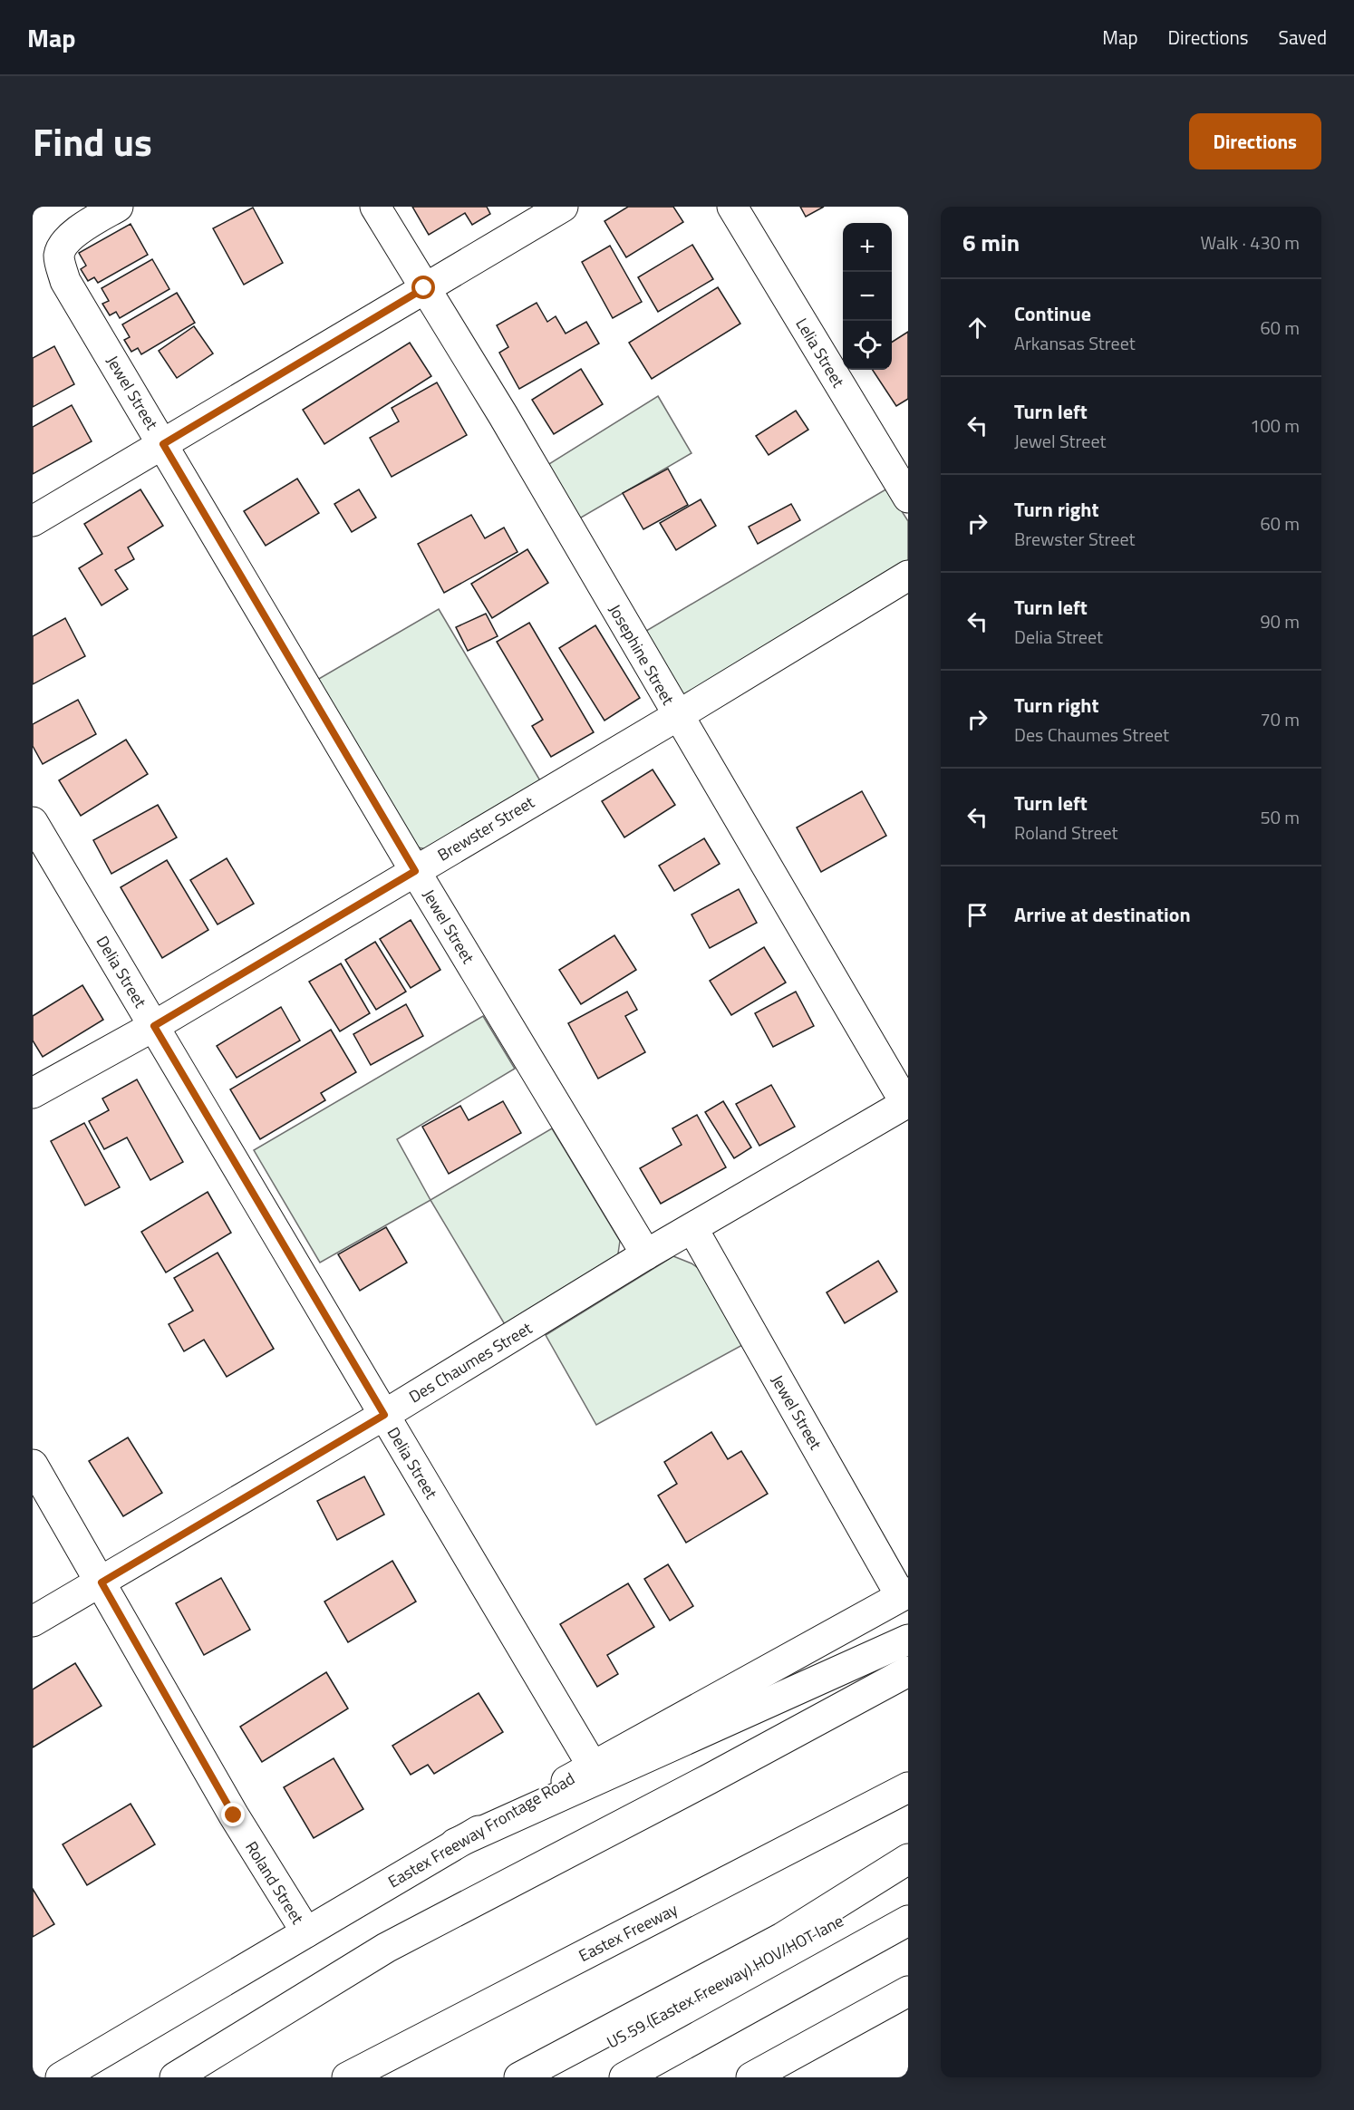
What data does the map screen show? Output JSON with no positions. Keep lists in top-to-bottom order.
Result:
{
  "streets": {
    "main road": [
      "Lelia Street",
      "Jewel Street",
      "Josephine Street",
      "Brewster Street",
      "Delia Street",
      "Des Chaumes Street",
      "Eastex Freeway Frontage Road",
      "Roland Street",
      "Eastex Freeway",
      "US 59 (Eastex Freeway) HOV/HOT lane"
    ]
  },
  "crossings": [
    ["Jewel Street", "Brewster Street"],
    ["Jewel Street", "Des Chaumes Street"],
    ["Jewel Street", "Eastex Freeway Frontage Road"],
    ["Josephine Street", "Brewster Street"],
    ["Josephine Street", "Des Chaumes Street"],
    ["Brewster Street", "Delia Street"],
    ["Delia Street", "Des Chaumes Street"],
    ["Delia Street", "Eastex Freeway Frontage Road"],
    ["Des Chaumes Street", "Roland Street"],
    ["Eastex Freeway Frontage Road", "Roland Street"]
  ],
  "page": {
    "header": "Map",
    "nav": ["Map", "Directions", "Saved"],
    "title": "Find us",
    "buttons": "Directions",
    "heading": ["6 min", "Walk · 430 m"],
    "map_buttons": ["+", "−"],
    "list": [
      ["Continue", "Arkansas Street", "60 m"],
      ["Turn left", "Jewel Street", "100 m"],
      ["Turn right", "Brewster Street", "60 m"],
      ["Turn left", "Delia Street", "90 m"],
      ["Turn right", "Des Chaumes Street", "70 m"],
      ["Turn left", "Roland Street", "50 m"],
      "Arrive at destination"
    ]
  }
}
